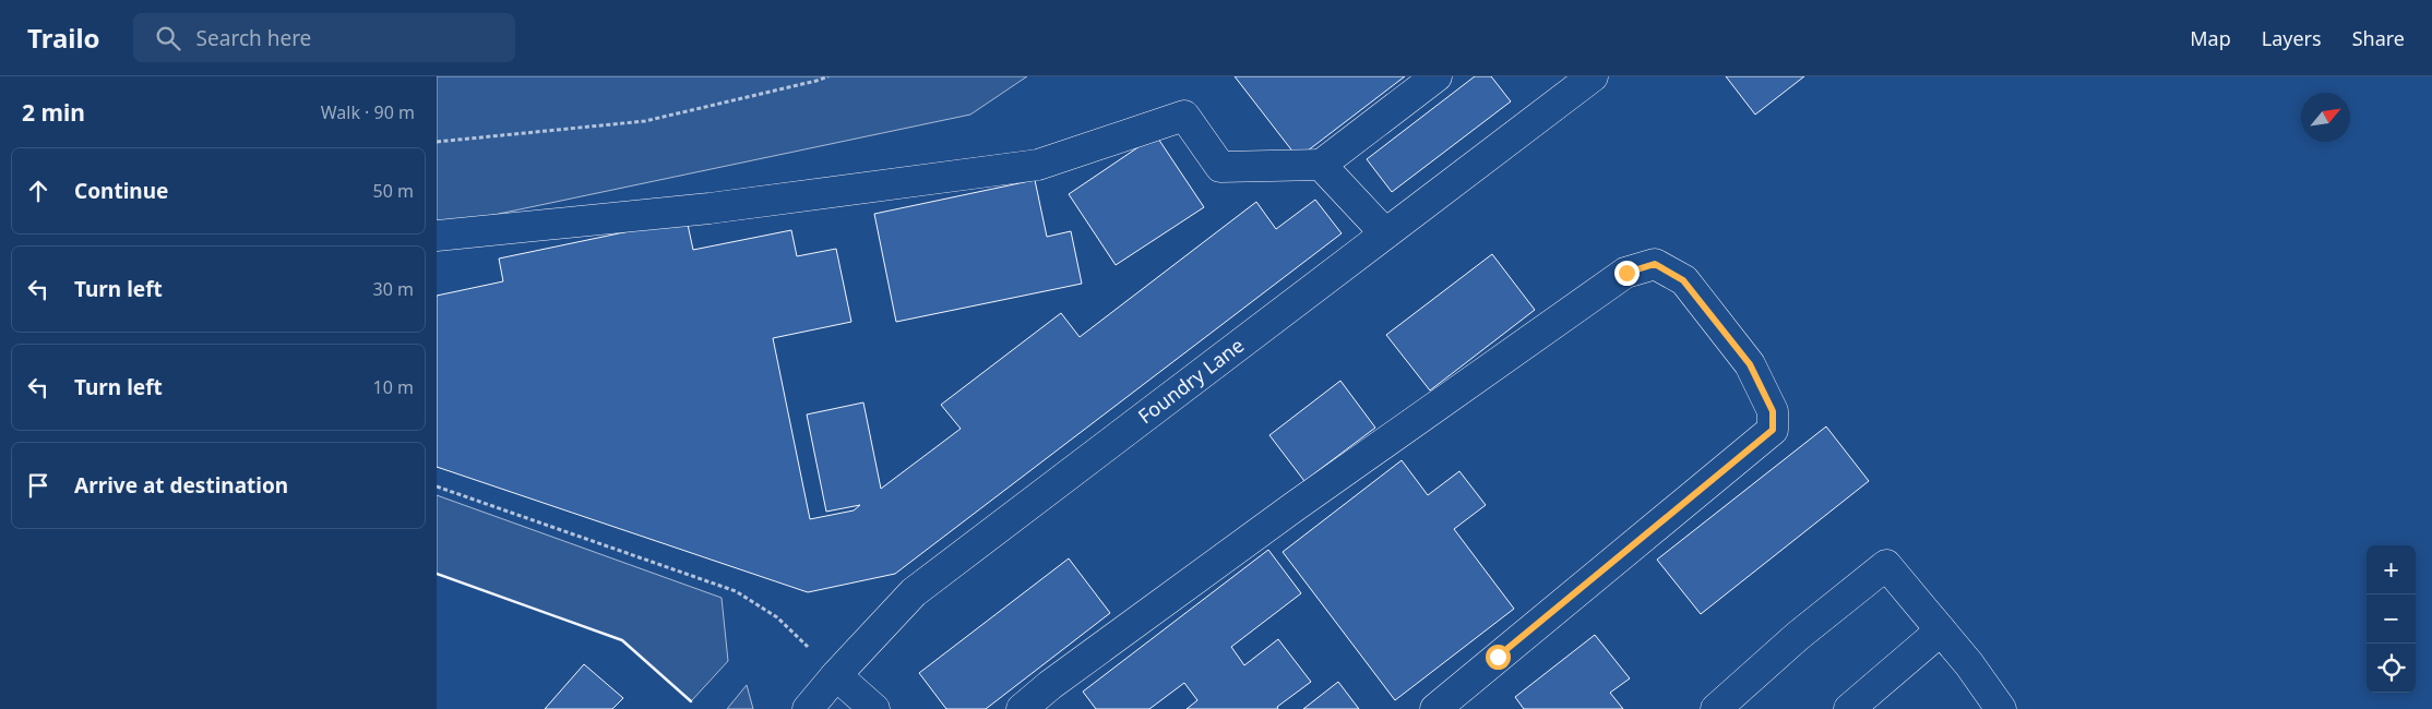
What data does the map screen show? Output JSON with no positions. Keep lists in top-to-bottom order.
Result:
{
  "streets": {
    "street": ["Foundry Lane"]
  },
  "north": "top right",
  "page": {
    "header": "Trailo",
    "search": "Search here",
    "nav": ["Map", "Layers", "Share"],
    "heading": ["2 min", "Walk · 90 m"],
    "list": [
      ["Continue", "50 m"],
      ["Turn left", "30 m"],
      ["Turn left", "10 m"],
      "Arrive at destination"
    ],
    "map_buttons": ["+", "−"]
  }
}
